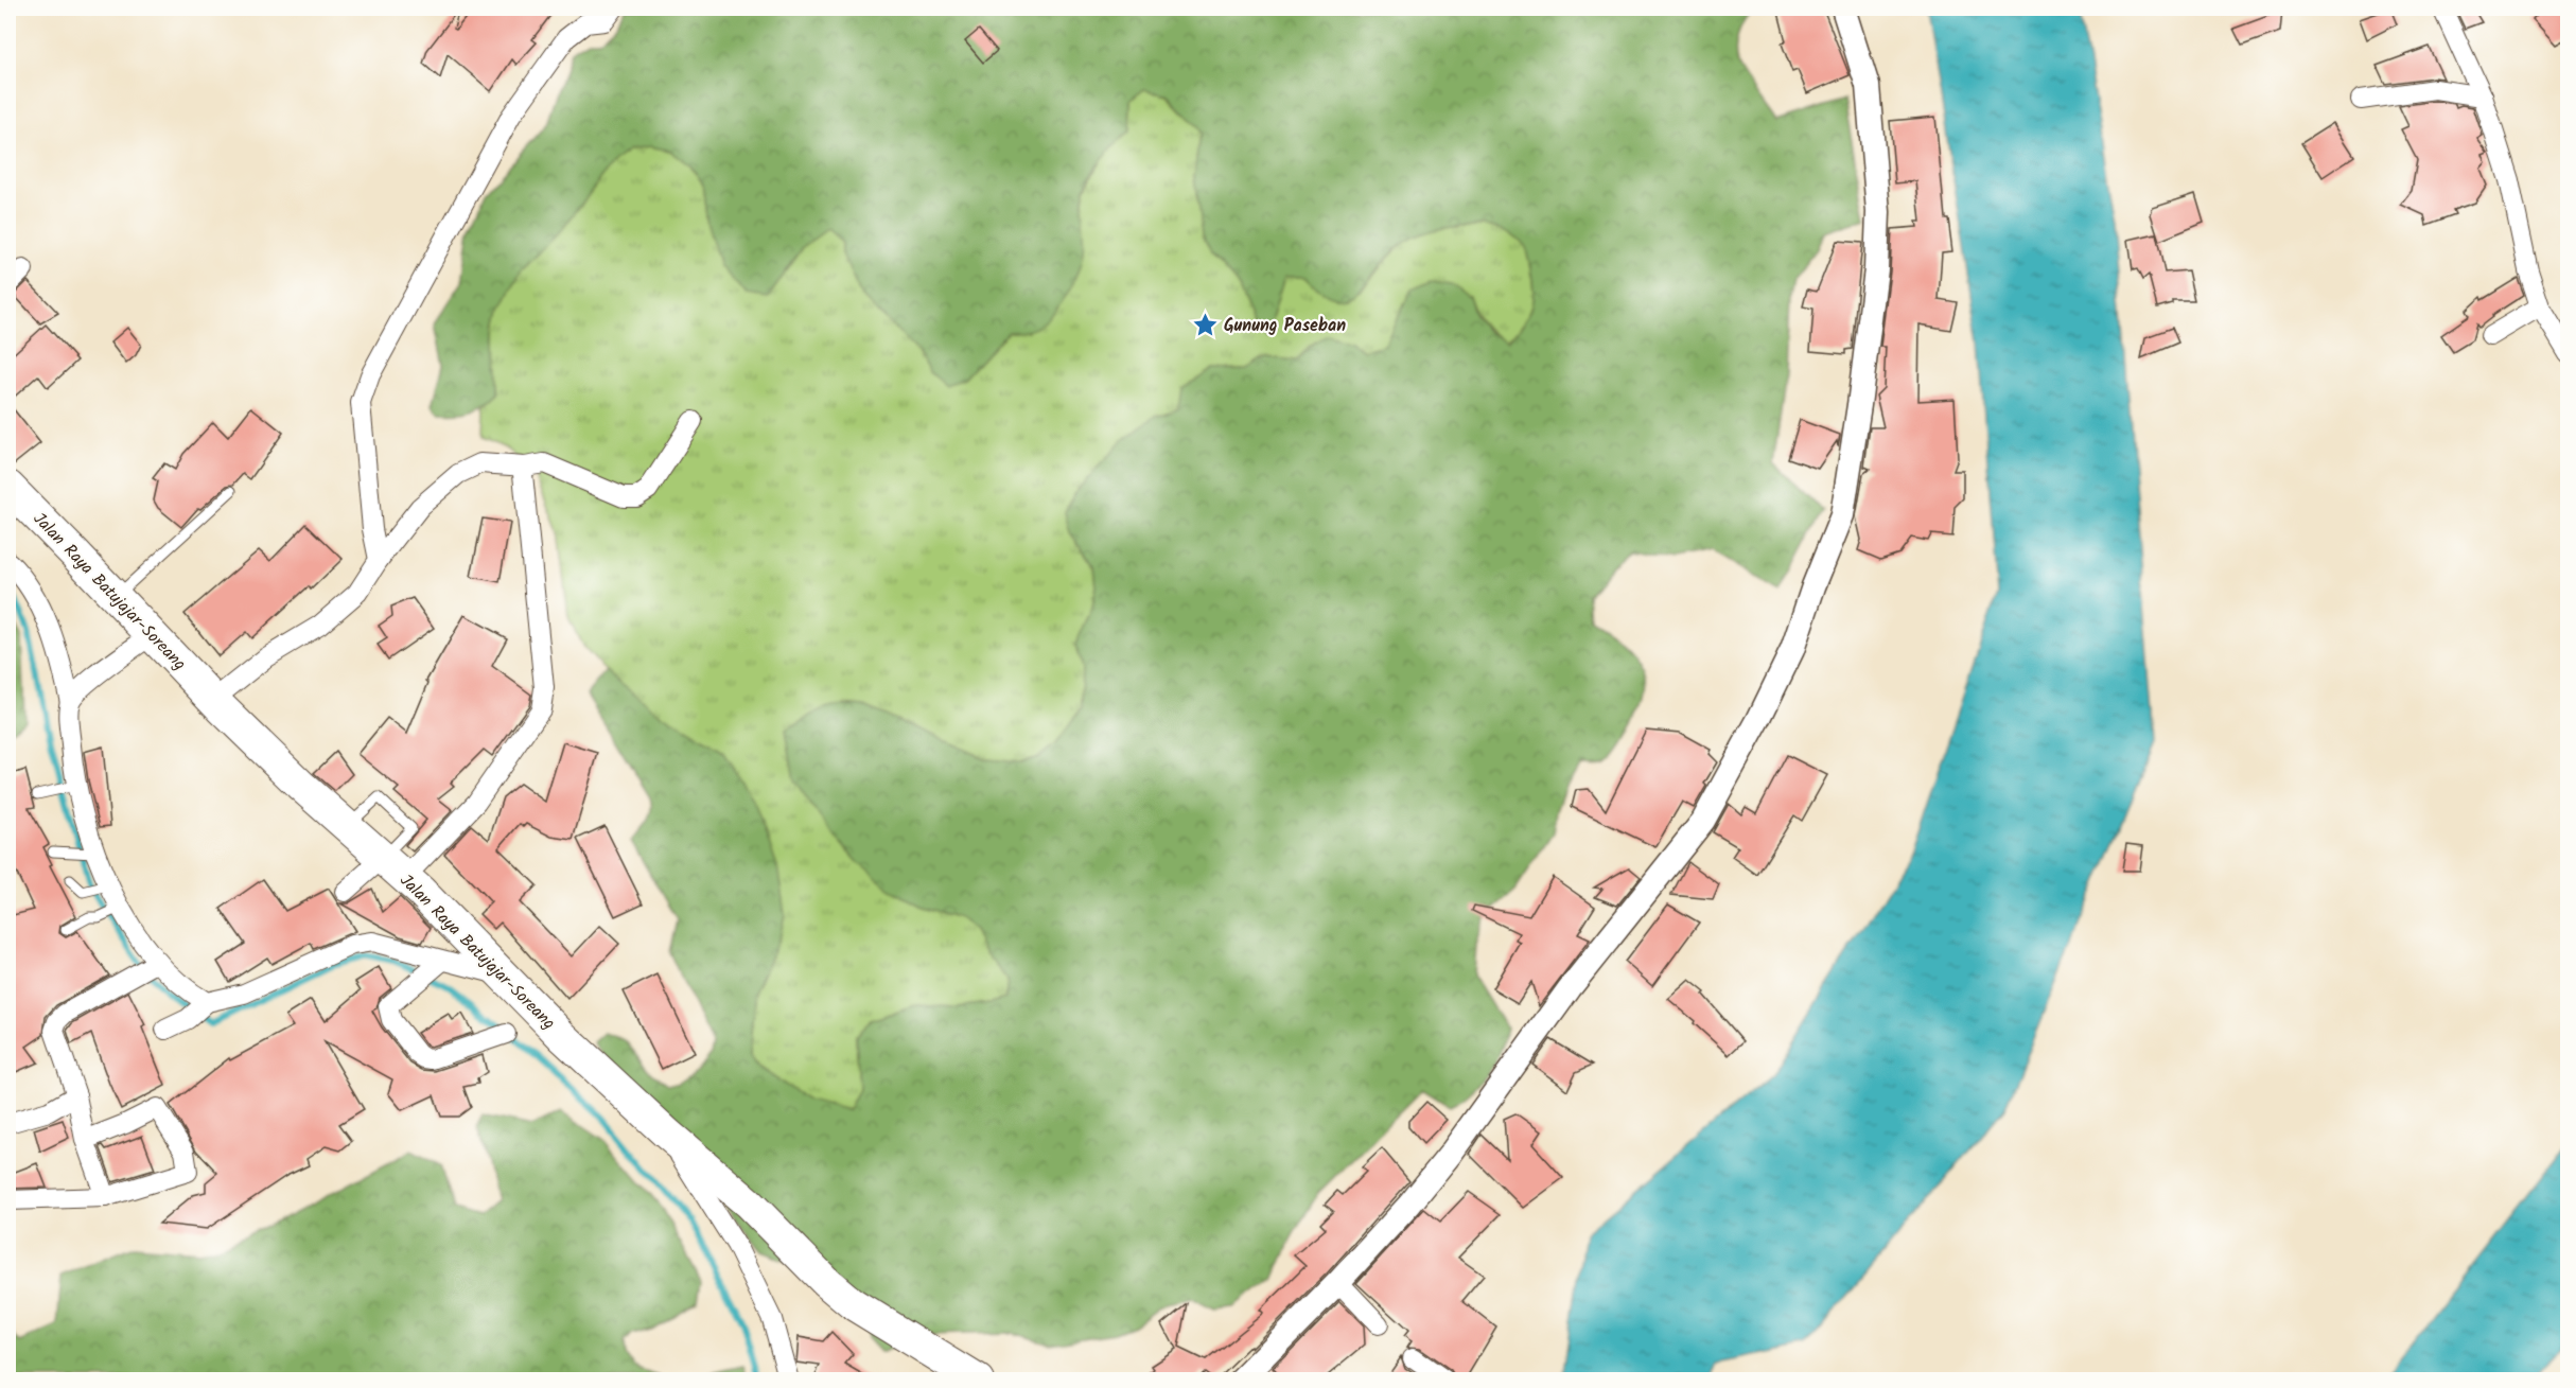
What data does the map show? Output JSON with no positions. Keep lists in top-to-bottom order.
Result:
{
  "streets": {
    "highway": ["Jalan Raya Batujajar-Soreang"]
  },
  "places": {
    "place": ["Gunung Paseban"]
  }
}
